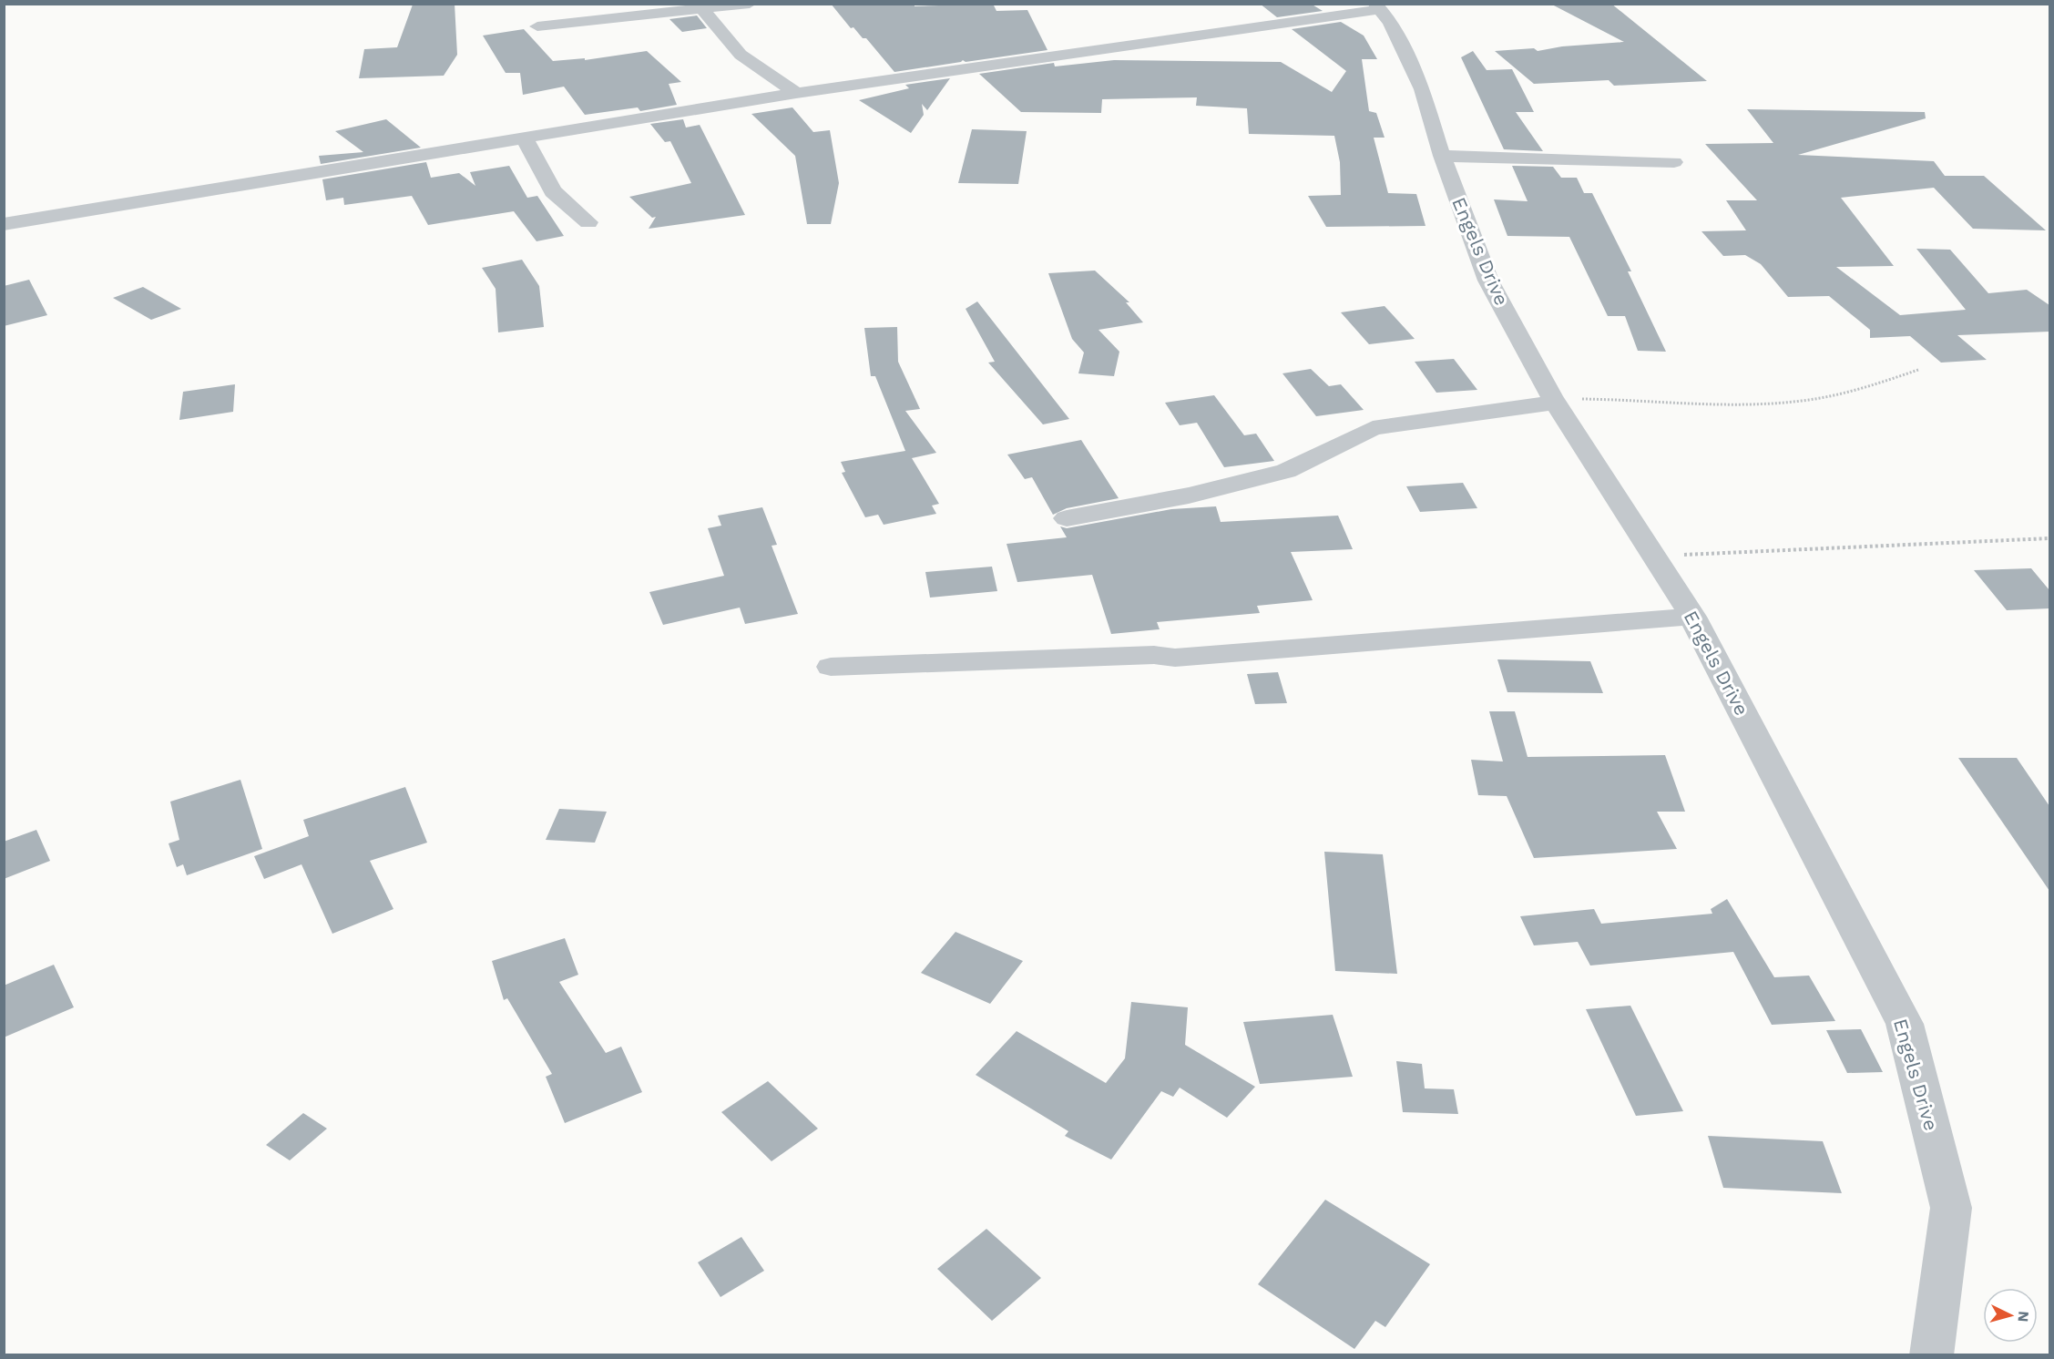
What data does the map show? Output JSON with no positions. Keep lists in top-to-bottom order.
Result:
{
  "streets": {
    "street": ["Engels Drive"]
  },
  "north": "right"
}
